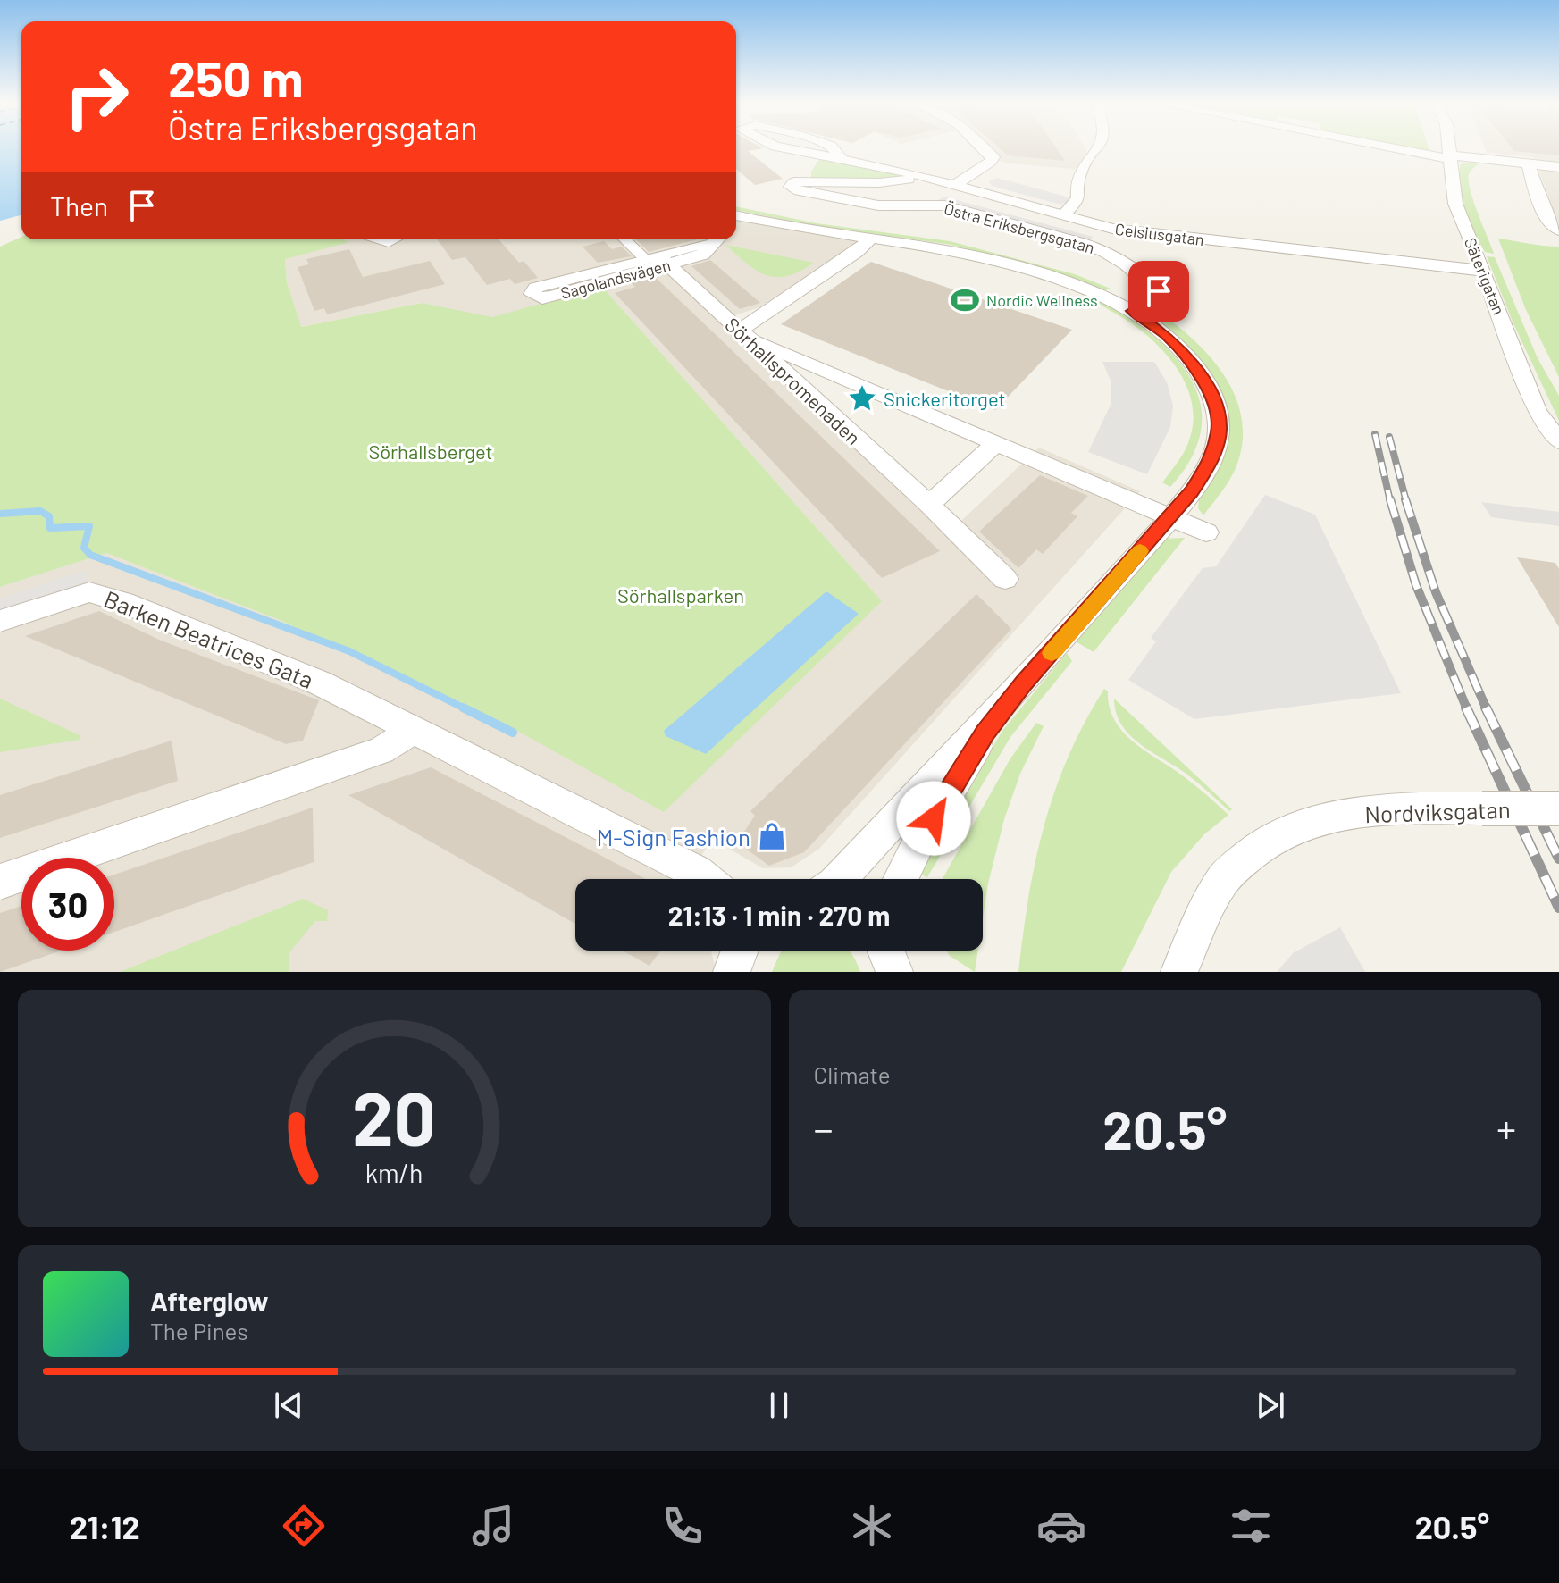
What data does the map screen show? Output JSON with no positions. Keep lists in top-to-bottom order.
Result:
{
  "streets": {
    "street": [
      "Östra Eriksbergsgatan",
      "Celsiusgatan",
      "Säterigatan",
      "Sagolandsvägen",
      "Sörhallspromenaden",
      "Barken Beatrices Gata",
      "Nordviksgatan"
    ]
  },
  "crossings": [
    ["Östra Eriksbergsgatan", "Celsiusgatan"],
    ["Celsiusgatan", "Säterigatan"],
    ["Sagolandsvägen", "Sörhallspromenaden"]
  ],
  "parks": ["Sörhallsberget", "Sörhallsparken"],
  "places": {
    "sports": ["Nordic Wellness"],
    "place": ["Snickeritorget"],
    "shop": ["M-Sign Fashion"]
  },
  "page": {
    "turn": ["250 m", "Östra Eriksbergsgatan"],
    "then": "Then",
    "limit": "30",
    "trip": "21:13 · 1 min · 270 m",
    "tile": "Climate",
    "heat": ["−", "20.5°", "+"],
    "song": ["Afterglow", "The Pines"],
    "tabs": ["21:12", "20.5°"],
    "gauge": ["20", "km/h"]
  }
}
